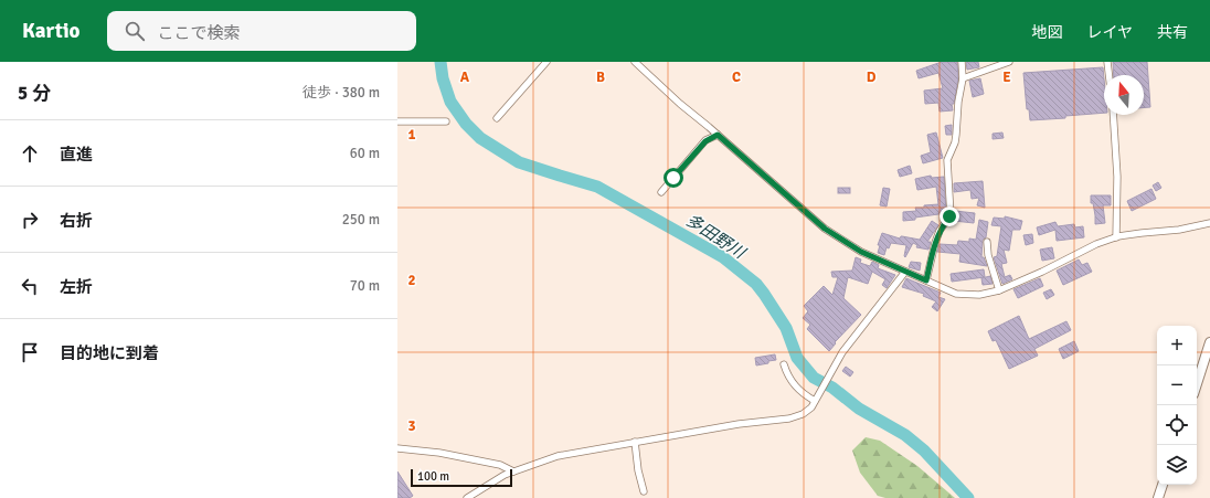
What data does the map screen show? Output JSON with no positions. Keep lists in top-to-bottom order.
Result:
{
  "water": ["多田野川"],
  "scale_bar": "100 m",
  "north": "top",
  "page": {
    "header": "Kartio",
    "search": "ここで検索",
    "nav": ["地図", "レイヤ", "共有"],
    "heading": ["5 分", "徒歩 · 380 m"],
    "list": [
      ["直進", "60 m"],
      ["右折", "250 m"],
      ["左折", "70 m"],
      "目的地に到着"
    ],
    "map_buttons": ["+", "−"],
    "scale": "100 m"
  },
  "grid": {
    "columns": [
      "A",
      "B",
      "C",
      "D",
      "E"
    ],
    "rows": ["1", "2", "3"]
  }
}
